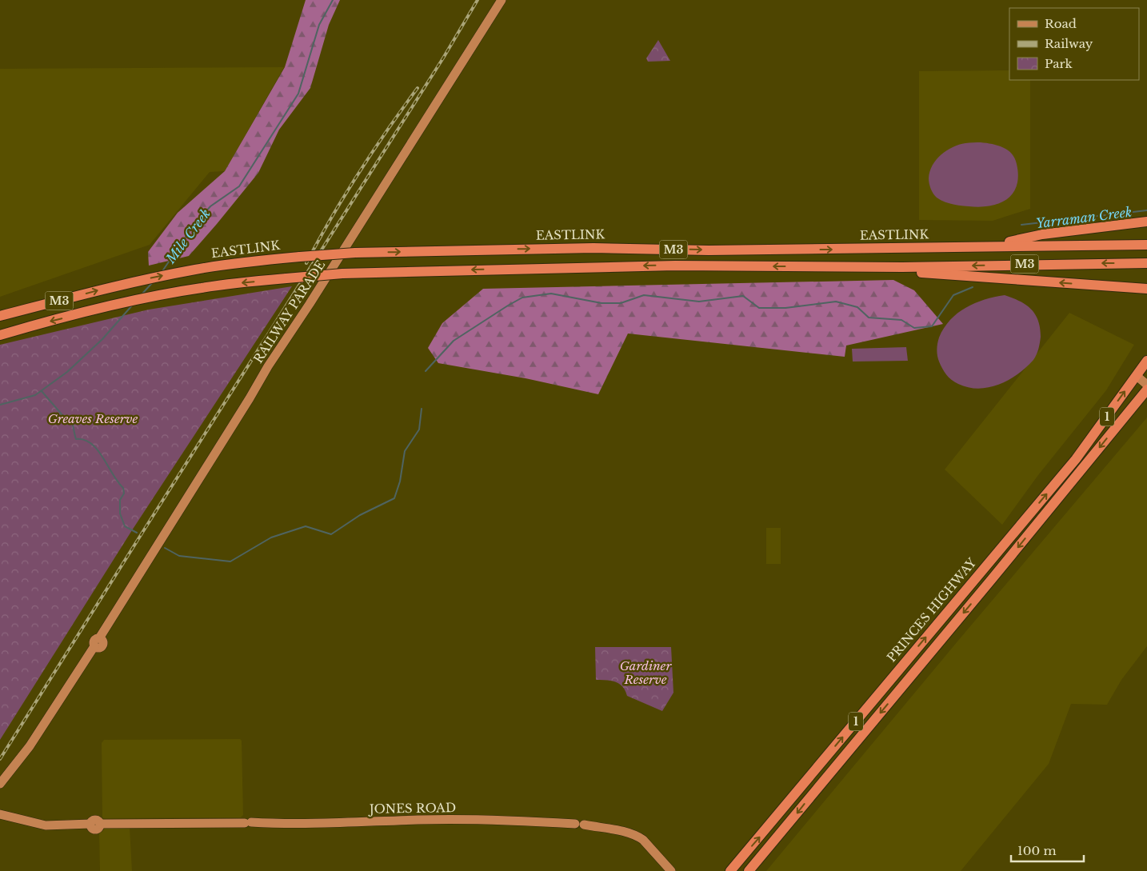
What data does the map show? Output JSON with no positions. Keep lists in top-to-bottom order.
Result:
{
  "streets": {
    "highway": [
      "EASTLINK",
      "M3",
      "1",
      "PRINCES HIGHWAY"
    ],
    "main road": ["RAILWAY PARADE", "JONES ROAD"]
  },
  "water": ["Yarraman Creek", "Mile Creek"],
  "parks": ["Greaves Reserve", "Gardiner Reserve"],
  "legend": ["Road", "Railway", "Park"],
  "scale_bar": "100 m"
}
